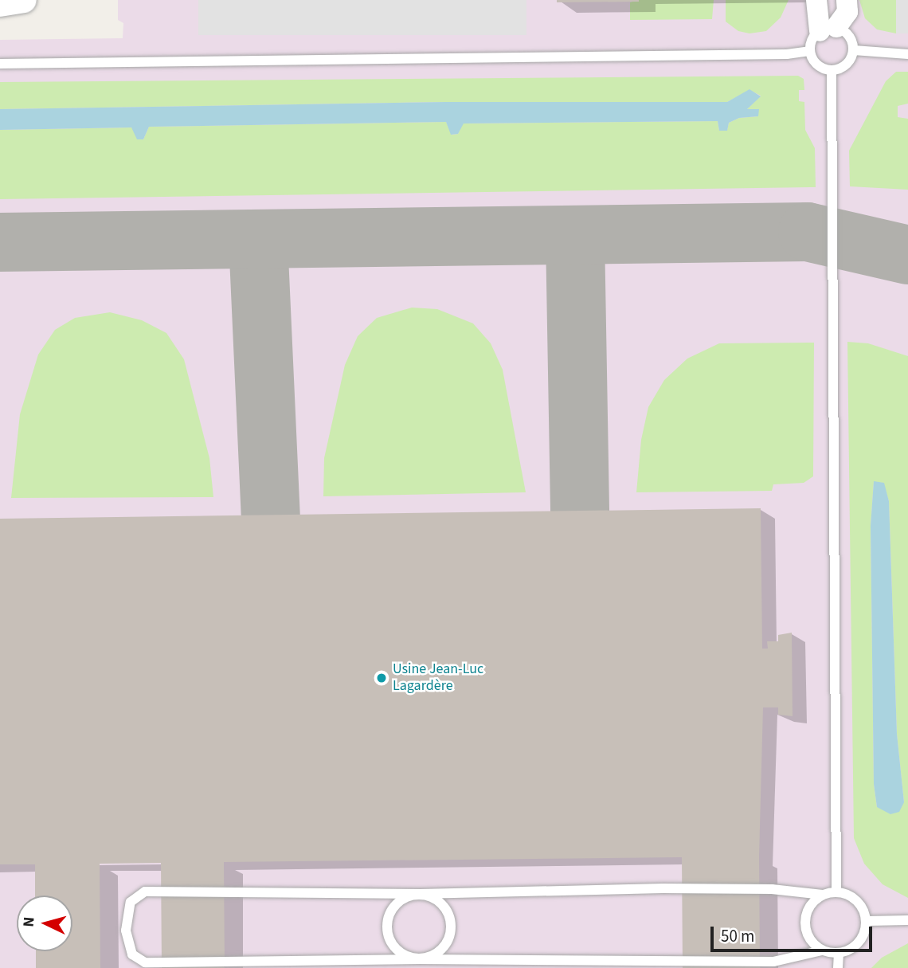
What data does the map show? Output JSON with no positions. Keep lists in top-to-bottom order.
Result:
{
  "places": ["Usine Jean-Luc Lagardère"],
  "scale_bar": "50 m",
  "north": "left"
}
